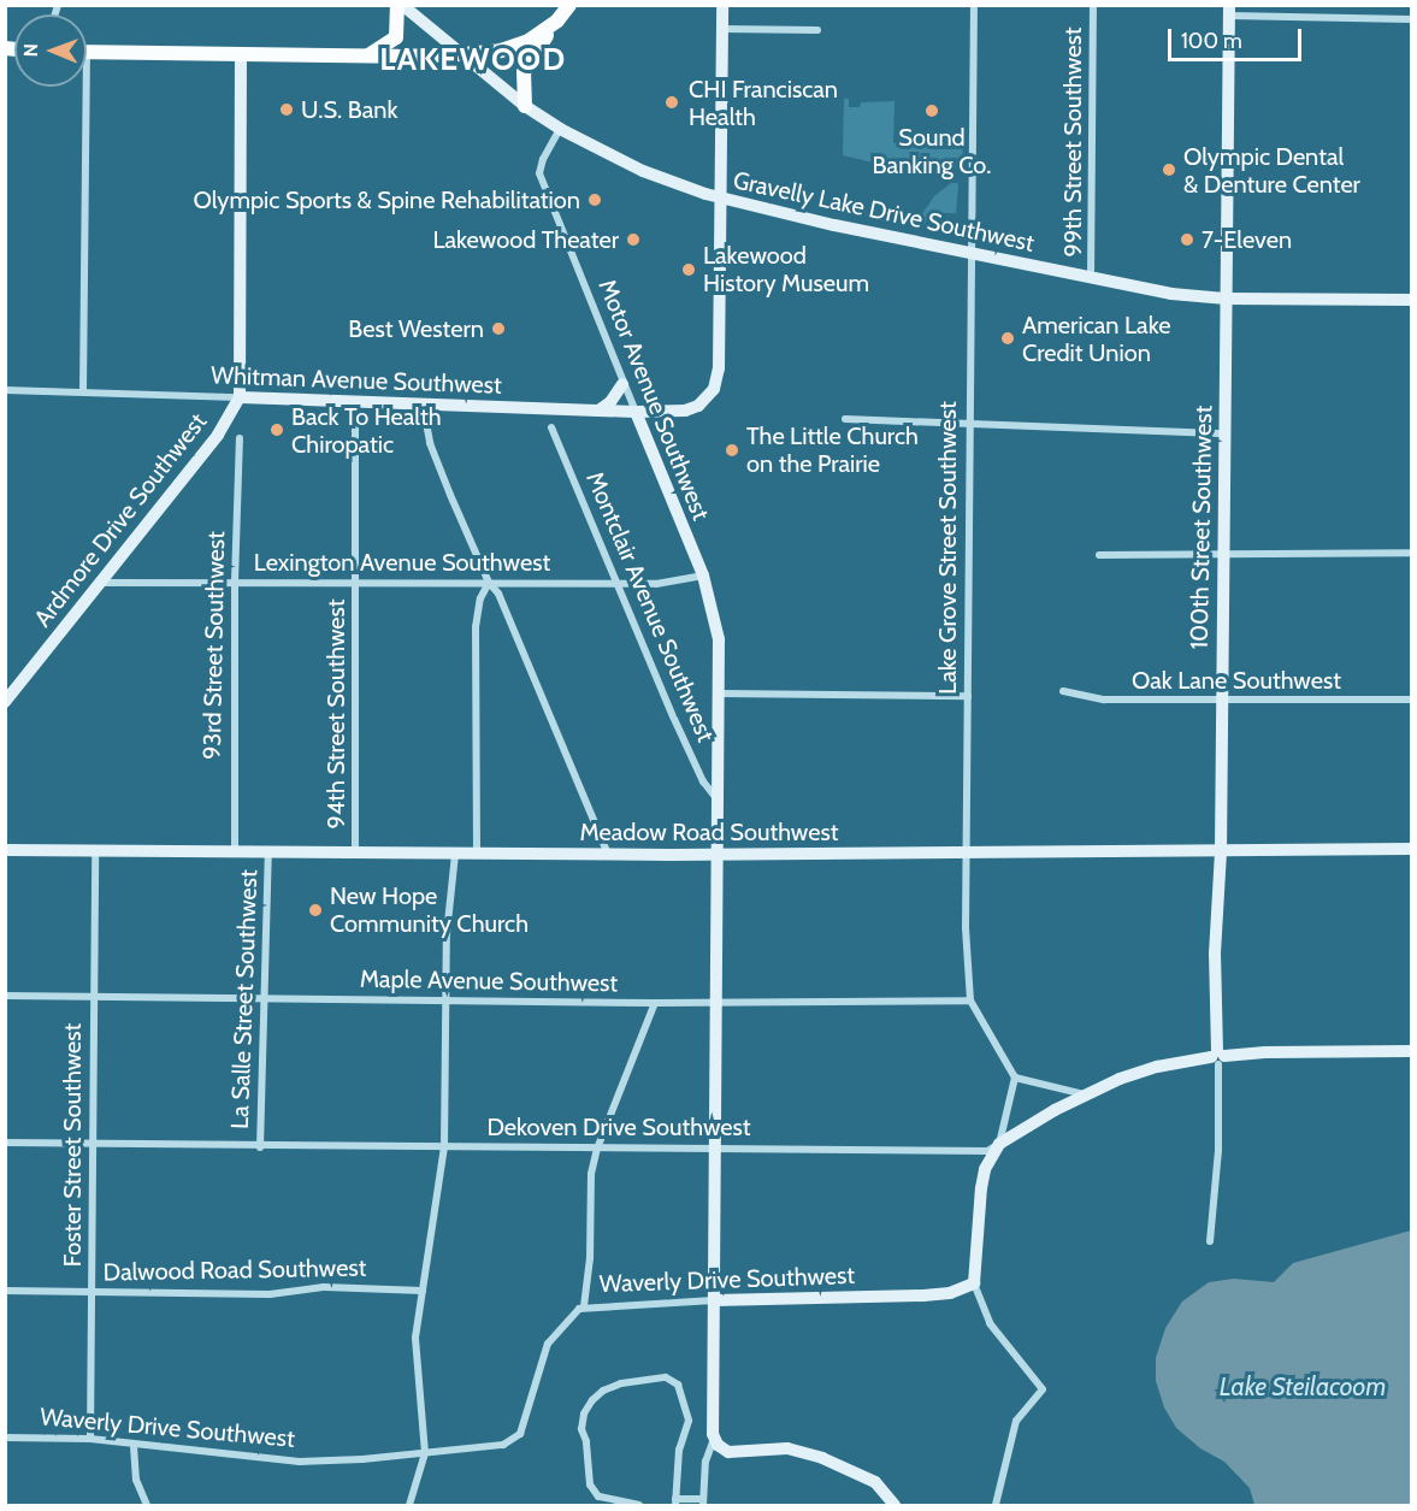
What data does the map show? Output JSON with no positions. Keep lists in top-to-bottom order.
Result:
{
  "streets": {
    "street": [
      "99th Street Southwest",
      "Gravelly Lake Drive Southwest",
      "Whitman Avenue Southwest",
      "Motor Avenue Southwest",
      "Ardmore Drive Southwest",
      "100th Street Southwest",
      "Lake Grove Street Southwest",
      "Lexington Avenue Southwest",
      "Montclair Avenue Southwest",
      "93rd Street Southwest",
      "Oak Lane Southwest",
      "94th Street Southwest",
      "Meadow Road Southwest",
      "Maple Avenue Southwest",
      "La Salle Street Southwest",
      "Dekoven Drive Southwest",
      "Foster Street Southwest",
      "Dalwood Road Southwest",
      "Waverly Drive Southwest"
    ]
  },
  "crossings": [
    ["99th Street Southwest", "Gravelly Lake Drive Southwest"],
    ["Gravelly Lake Drive Southwest", "Whitman Avenue Southwest"],
    ["Gravelly Lake Drive Southwest", "Motor Avenue Southwest"],
    ["Gravelly Lake Drive Southwest", "100th Street Southwest"],
    ["Gravelly Lake Drive Southwest", "Lake Grove Street Southwest"],
    ["Whitman Avenue Southwest", "Motor Avenue Southwest"],
    ["Whitman Avenue Southwest", "Ardmore Drive Southwest"],
    ["Whitman Avenue Southwest", "94th Street Southwest"],
    ["Motor Avenue Southwest", "Lexington Avenue Southwest"],
    ["Motor Avenue Southwest", "Montclair Avenue Southwest"],
    ["Motor Avenue Southwest", "Meadow Road Southwest"],
    ["Motor Avenue Southwest", "Maple Avenue Southwest"],
    ["Motor Avenue Southwest", "Dekoven Drive Southwest"],
    ["Motor Avenue Southwest", "Waverly Drive Southwest"],
    ["Ardmore Drive Southwest", "Lexington Avenue Southwest"],
    ["100th Street Southwest", "Oak Lane Southwest"],
    ["100th Street Southwest", "Meadow Road Southwest"],
    ["100th Street Southwest", "Dekoven Drive Southwest"],
    ["Lake Grove Street Southwest", "Meadow Road Southwest"],
    ["Lake Grove Street Southwest", "Maple Avenue Southwest"],
    ["Lexington Avenue Southwest", "Montclair Avenue Southwest"],
    ["Lexington Avenue Southwest", "93rd Street Southwest"],
    ["Lexington Avenue Southwest", "94th Street Southwest"],
    ["93rd Street Southwest", "Meadow Road Southwest"],
    ["94th Street Southwest", "Meadow Road Southwest"],
    ["Meadow Road Southwest", "La Salle Street Southwest"],
    ["Meadow Road Southwest", "Foster Street Southwest"],
    ["Maple Avenue Southwest", "La Salle Street Southwest"],
    ["Maple Avenue Southwest", "Foster Street Southwest"],
    ["La Salle Street Southwest", "Dekoven Drive Southwest"],
    ["Dekoven Drive Southwest", "Foster Street Southwest"],
    ["Foster Street Southwest", "Dalwood Road Southwest"],
    ["Foster Street Southwest", "Waverly Drive Southwest"]
  ],
  "districts": ["LAKEWOOD"],
  "water": ["Lake Steilacoom"],
  "places": [
    "CHI Franciscan Health",
    "U.S. Bank",
    "Sound Banking Co.",
    "Olympic Dental & Denture Center",
    "Olympic Sports & Spine Rehabilitation",
    "Lakewood Theater",
    "7-Eleven",
    "Lakewood History Museum",
    "Best Western",
    "American Lake Credit Union",
    "Back To Health Chiropatic",
    "The Little Church on the Prairie",
    "New Hope Community Church"
  ],
  "scale_bar": "100 m",
  "north": "left"
}
